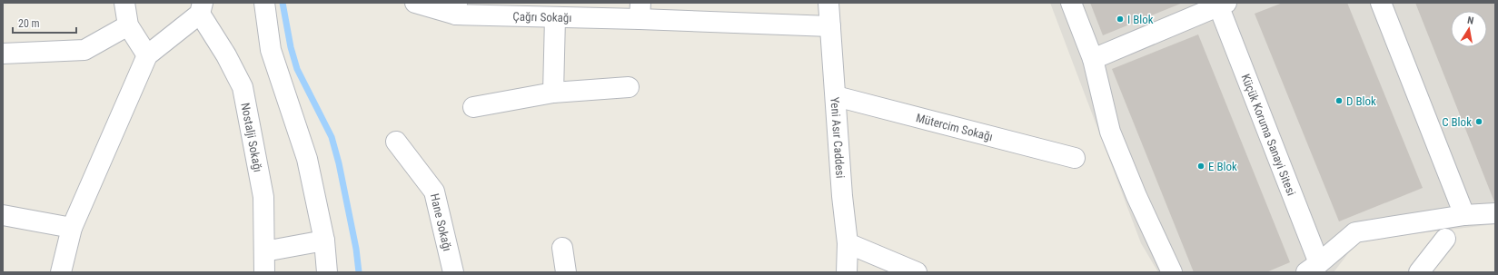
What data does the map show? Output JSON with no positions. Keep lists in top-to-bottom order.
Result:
{
  "streets": {
    "street": [
      "Çağrı Sokağı",
      "Mütercim Sokağı",
      "Küçük Koruma Sanayi Sitesi",
      "Nostalji Sokağı",
      "Yeni Asır Caddesi",
      "Hane Sokağı"
    ]
  },
  "crossings": [
    ["Çağrı Sokağı", "Yeni Asır Caddesi"],
    ["Mütercim Sokağı", "Yeni Asır Caddesi"]
  ],
  "places": [
    "I Blok",
    "D Blok",
    "C Blok",
    "E Blok"
  ],
  "scale_bar": "20 m",
  "north": "top"
}
